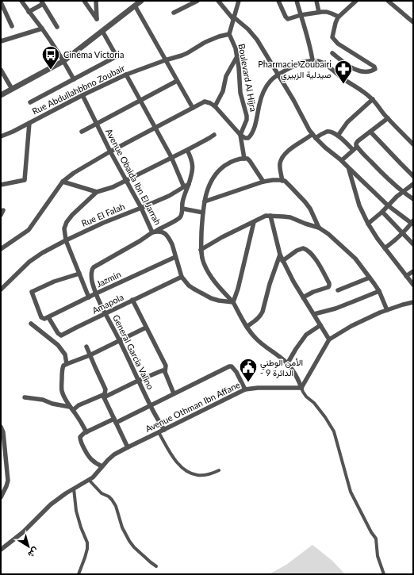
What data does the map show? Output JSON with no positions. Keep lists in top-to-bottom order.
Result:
{
  "streets": {
    "street": [
      "Boulevard Al Hijra",
      "Rue Abdullahbbno Zoubair",
      "Avenue Obaida Ibn El Jarrah",
      "Rue El Falah",
      "Jazmin",
      "Amapola",
      "General Garcia Valino",
      "Avenue Othman Ibn Affane"
    ]
  },
  "crossings": [
    ["Boulevard Al Hijra", "Rue Abdullahbbno Zoubair"],
    ["Rue Abdullahbbno Zoubair", "Avenue Obaida Ibn El Jarrah"],
    ["Avenue Obaida Ibn El Jarrah", "Rue El Falah"],
    ["Avenue Obaida Ibn El Jarrah", "Jazmin"],
    ["Avenue Obaida Ibn El Jarrah", "Amapola"],
    ["Avenue Obaida Ibn El Jarrah", "General Garcia Valino"],
    ["Jazmin", "Amapola"],
    ["Jazmin", "General Garcia Valino"],
    ["Amapola", "General Garcia Valino"],
    ["General Garcia Valino", "Avenue Othman Ibn Affane"]
  ],
  "places": {
    "bus stop": ["Cinéma Victoria"],
    "pharmacy": ["Pharmacie Zoubairi صيدلية الزبيري"],
    "public building": ["الأمن الوطني - الدائرة 9"]
  },
  "north": "bottom right"
}
